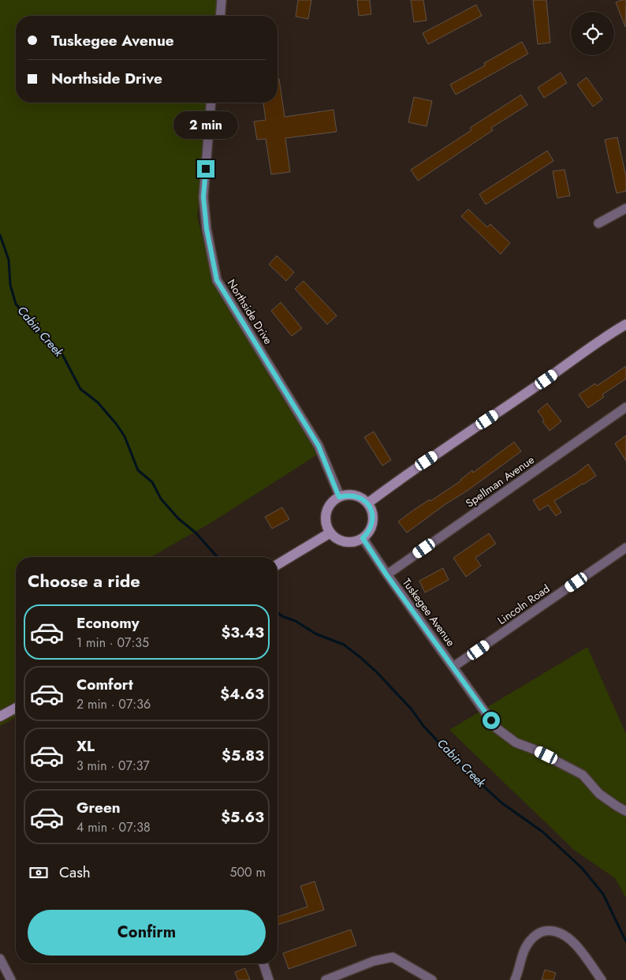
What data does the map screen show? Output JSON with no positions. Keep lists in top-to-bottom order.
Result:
{
  "streets": {
    "street": [
      "Northside Drive",
      "Spellman Avenue",
      "Lincoln Road",
      "Tuskegee Avenue"
    ]
  },
  "crossings": [
    ["Northside Drive", "Tuskegee Avenue"],
    ["Spellman Avenue", "Tuskegee Avenue"],
    ["Lincoln Road", "Tuskegee Avenue"]
  ],
  "water": ["Cabin Creek"],
  "page": {
    "banner": ["Tuskegee Avenue", "Northside Drive"],
    "bubble": "2 min",
    "heading": "Choose a ride",
    "list": [
      {
        "name": "Economy",
        "note": "1 min · 07:35",
        "value": "$3.43"
      },
      {
        "name": "Comfort",
        "note": "2 min · 07:36",
        "value": "$4.63"
      },
      {
        "name": "XL",
        "note": "3 min · 07:37",
        "value": "$5.83"
      },
      {
        "name": "Green",
        "note": "4 min · 07:38",
        "value": "$5.63"
      }
    ],
    "pay": ["Cash", "500 m"],
    "buttons": "Confirm"
  }
}
